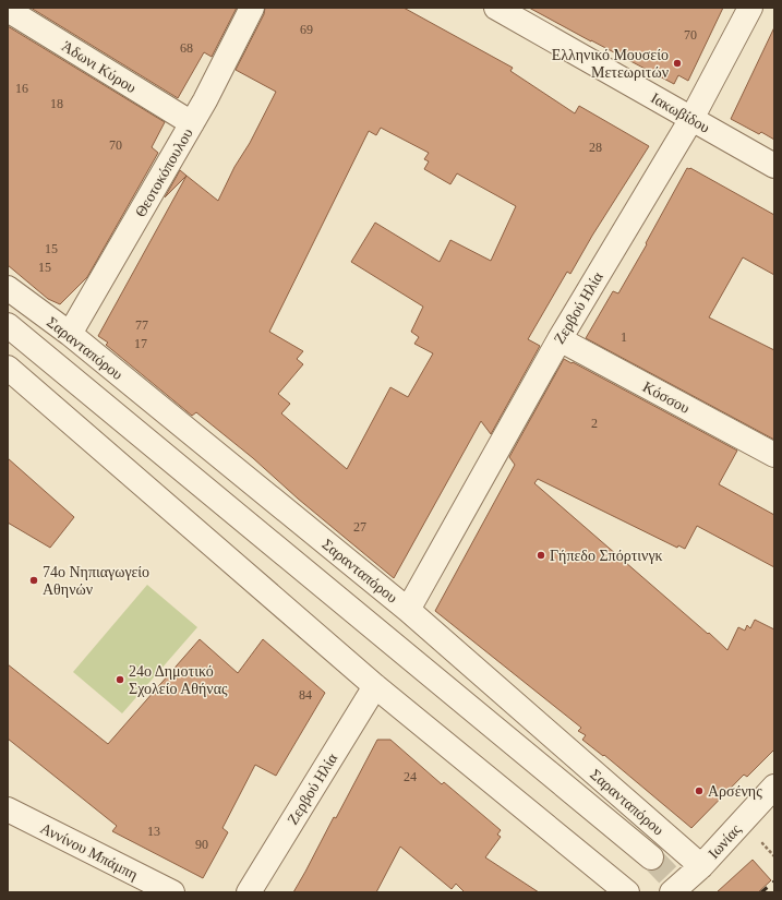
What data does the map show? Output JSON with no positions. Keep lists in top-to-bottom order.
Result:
{
  "streets": {
    "street": [
      "Άδωνι Κύρου",
      "Ιακωβίδου",
      "Θεοτοκόπουλου",
      "Ζερβού Ηλία",
      "Σαρανταπόρου",
      "Κόσσου",
      "Ιωνίας",
      "Αννίνου Μπάμπη"
    ]
  },
  "crossings": [
    ["Άδωνι Κύρου", "Θεοτοκόπουλου"],
    ["Ιακωβίδου", "Ζερβού Ηλία"],
    ["Θεοτοκόπουλου", "Σαρανταπόρου"],
    ["Ζερβού Ηλία", "Σαρανταπόρου"],
    ["Ζερβού Ηλία", "Κόσσου"],
    ["Σαρανταπόρου", "Ιωνίας"]
  ],
  "places": [
    "Ελληνικό Μουσείο Μετεωριτών",
    "Γήπεδο Σπόρτινγκ",
    "74ο Νηπιαγωγείο Αθηνών",
    "24ο Δημοτικό Σχολείο Αθήνας",
    "Αρσένης"
  ],
  "house_numbers": [
    "69",
    "70",
    "68",
    "16",
    "18",
    "70",
    "28",
    "15",
    "15",
    "77",
    "1",
    "17",
    "2",
    "27",
    "84",
    "24",
    "13",
    "90"
  ]
}
